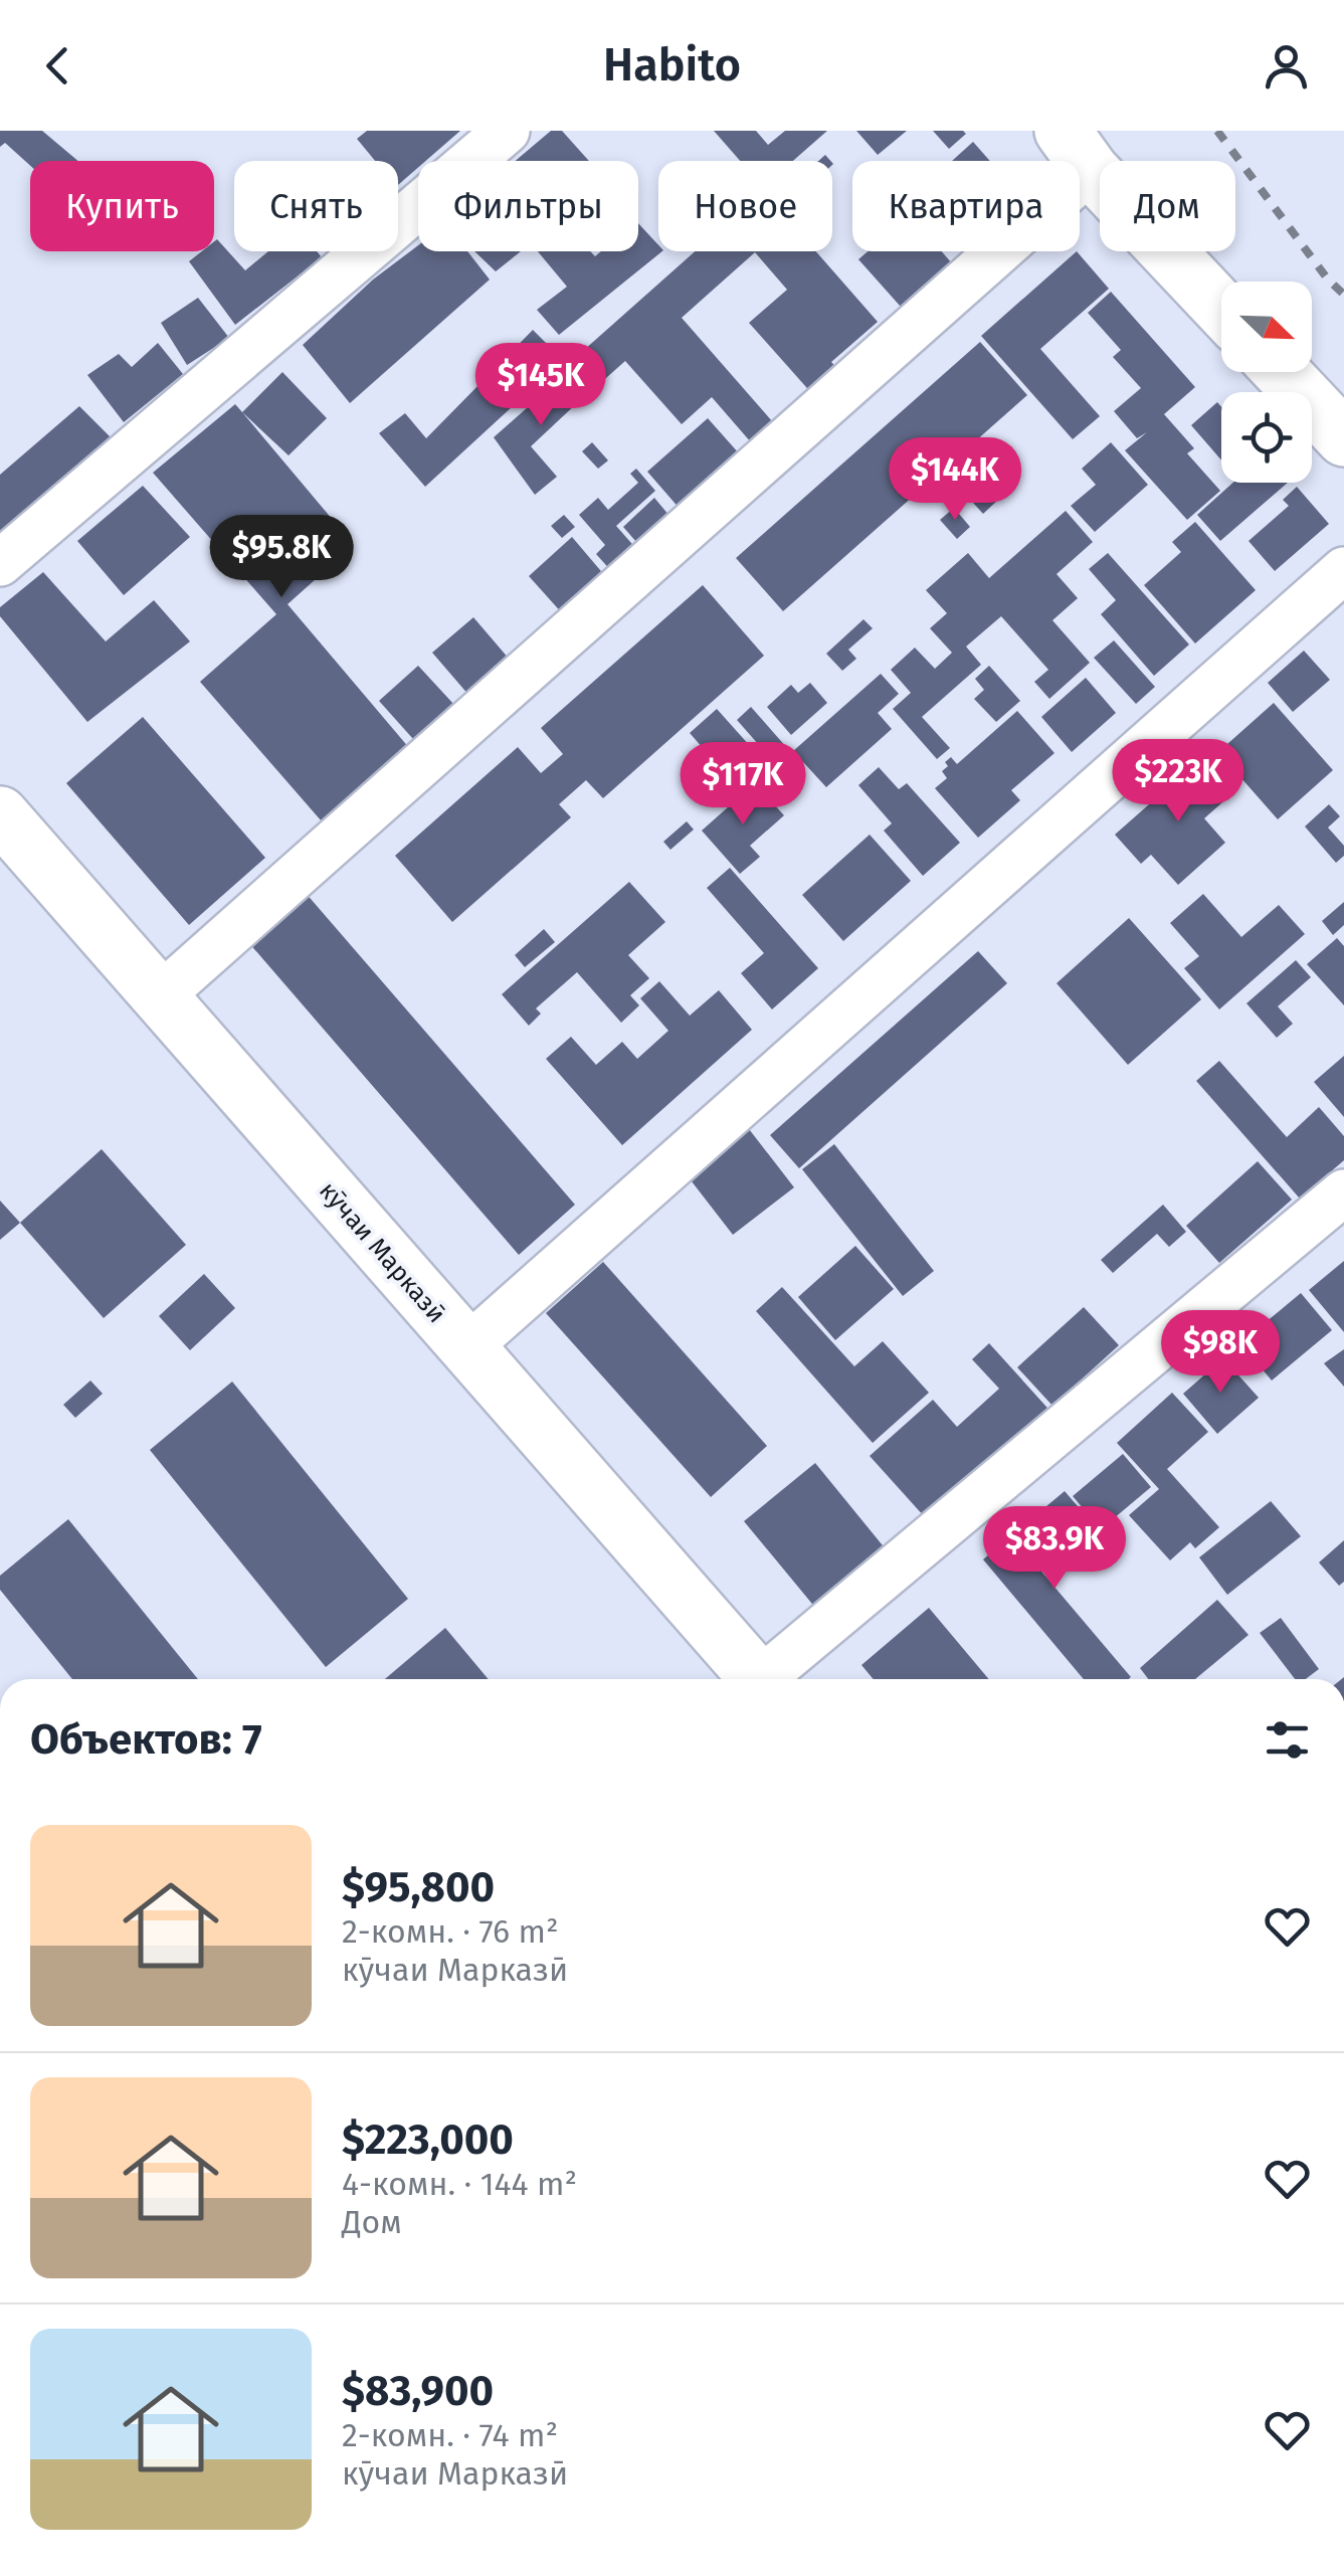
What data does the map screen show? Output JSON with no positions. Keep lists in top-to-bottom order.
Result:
{
  "streets": {
    "main road": ["кӯчаи Марказӣ"]
  },
  "north": "bottom right",
  "page": {
    "header": "Habito",
    "chip": [
      "Купить",
      "Снять",
      "Фильтры",
      "Новое",
      "Квартира",
      "Дом"
    ],
    "price": [
      "$145K",
      "$144K",
      "$95.8K",
      "$223K",
      "$117K",
      "$98K",
      "$83.9K"
    ],
    "heading": "Объектов: 7",
    "list": [
      {
        "name": "$95,800",
        "note": "2-комн. · 76 m² · кӯчаи Марказӣ"
      },
      {
        "name": "$223,000",
        "note": "4-комн. · 144 m² · Дом"
      },
      {
        "name": "$83,900",
        "note": "2-комн. · 74 m² · кӯчаи Марказӣ"
      }
    ]
  }
}
